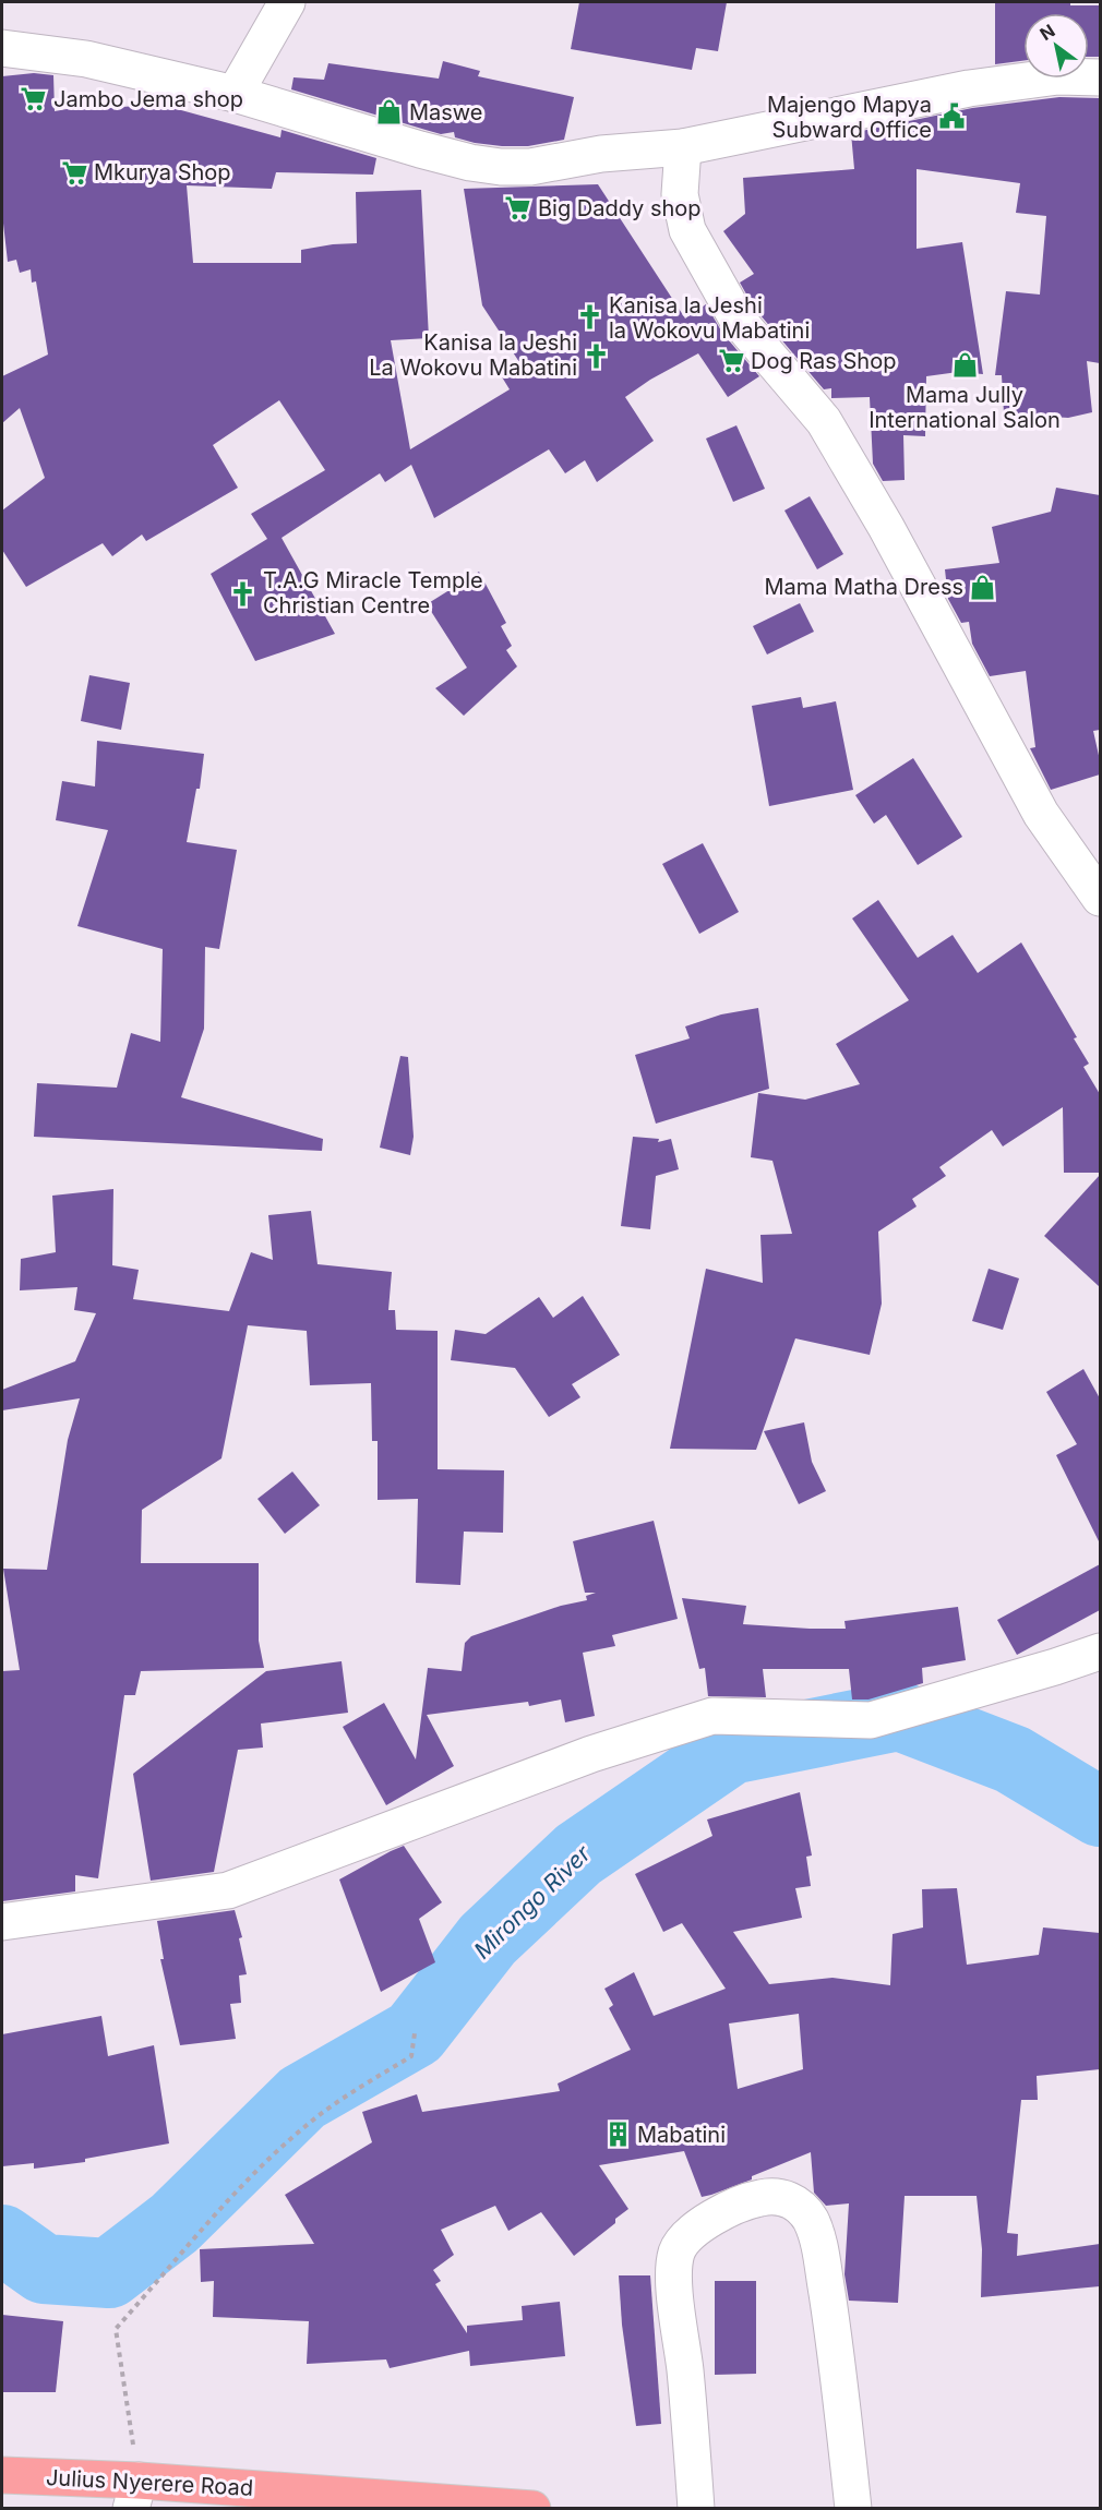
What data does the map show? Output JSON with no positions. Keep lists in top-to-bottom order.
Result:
{
  "streets": {
    "highway": ["Julius Nyerere Road"]
  },
  "water": ["Mirongo River"],
  "places": {
    "supermarket": [
      "Jambo Jema shop",
      "Mkurya Shop",
      "Big Daddy shop",
      "Dog Ras Shop"
    ],
    "shop": ["Maswe", "Mama Jully International Salon", "Mama Matha Dress"],
    "public building": ["Majengo Mapya Subward Office"],
    "church": ["Kanisa la Jeshi la Wokovu Mabatini", "Kanisa la Jeshi La Wokovu Mabatini", "T.A.G Miracle Temple Christian Centre"],
    "building": ["Mabatini"]
  },
  "north": "top left"
}
